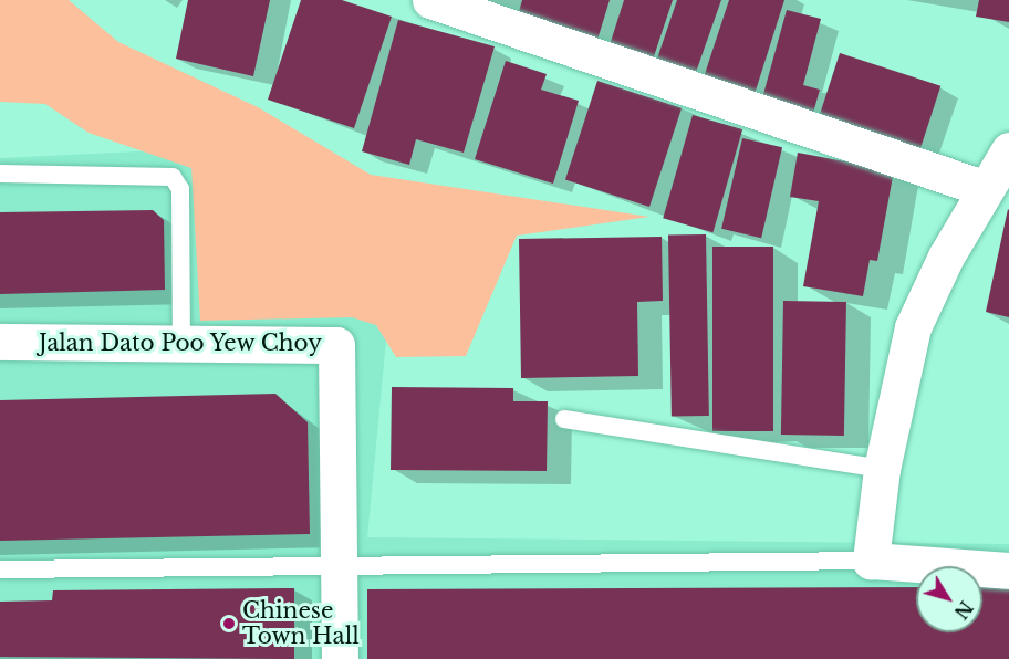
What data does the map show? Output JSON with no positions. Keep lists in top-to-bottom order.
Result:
{
  "streets": {
    "street": ["Jalan Dato Poo Yew Choy"]
  },
  "places": ["Chinese Town Hall"],
  "north": "bottom right"
}
